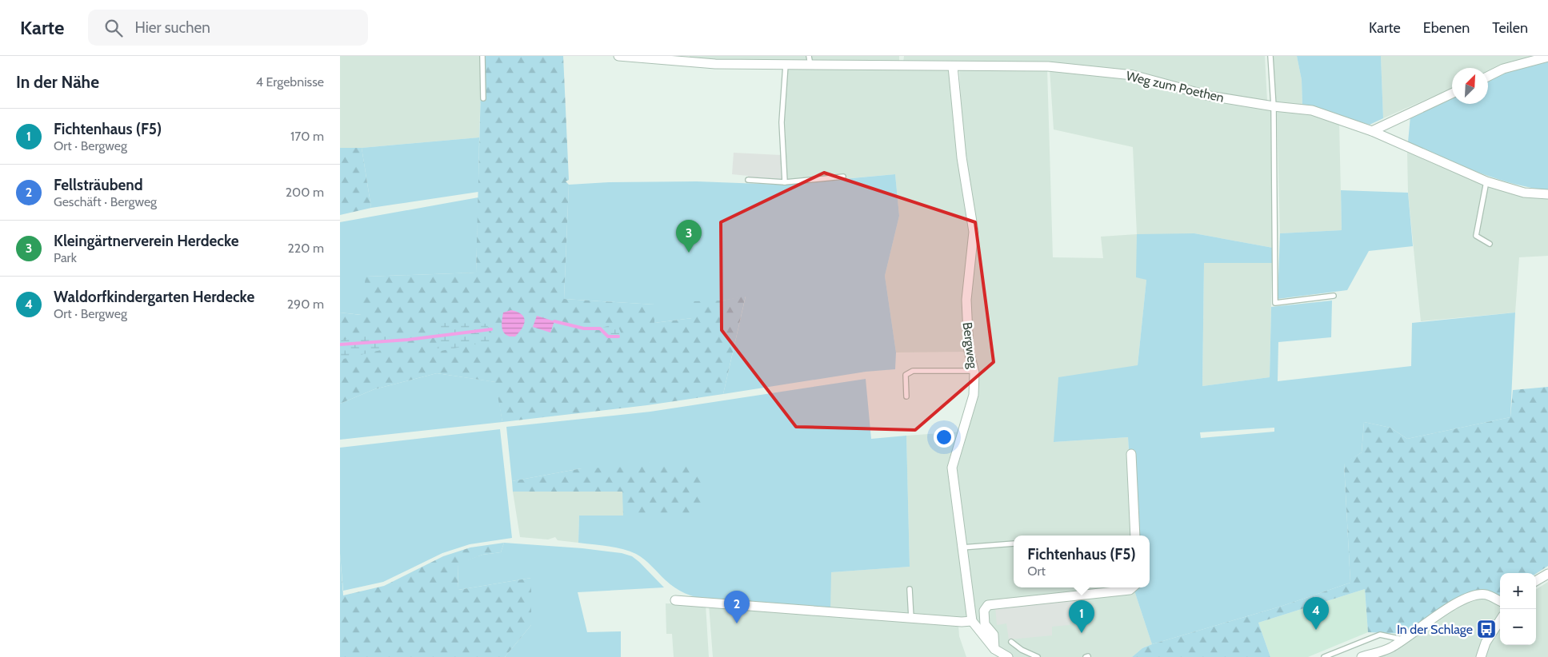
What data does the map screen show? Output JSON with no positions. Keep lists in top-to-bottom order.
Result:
{
  "streets": {
    "street": ["Weg zum Poethen", "Bergweg"]
  },
  "crossings": [
    ["Weg zum Poethen", "Bergweg"]
  ],
  "places": {
    "bus stop": ["In der Schlage"]
  },
  "north": "top right",
  "page": {
    "header": "Karte",
    "search": "Hier suchen",
    "nav": ["Karte", "Ebenen", "Teilen"],
    "heading": ["In der Nähe", "4 Ergebnisse"],
    "list": [
      {
        "mark": "1",
        "name": "Fichtenhaus (F5)",
        "note": "Ort · Bergweg",
        "value": "170 m"
      },
      {
        "mark": "2",
        "name": "Fellsträubend",
        "note": "Geschäft · Bergweg",
        "value": "200 m"
      },
      {
        "mark": "3",
        "name": "Kleingärtnerverein Herdecke",
        "note": "Park",
        "value": "220 m"
      },
      {
        "mark": "4",
        "name": "Waldorfkindergarten Herdecke",
        "note": "Ort · Bergweg",
        "value": "290 m"
      }
    ],
    "pins": [
      "3",
      "2",
      "4",
      "1"
    ],
    "popup": ["Fichtenhaus (F5)", "Ort"],
    "map_buttons": ["+", "−"]
  }
}
